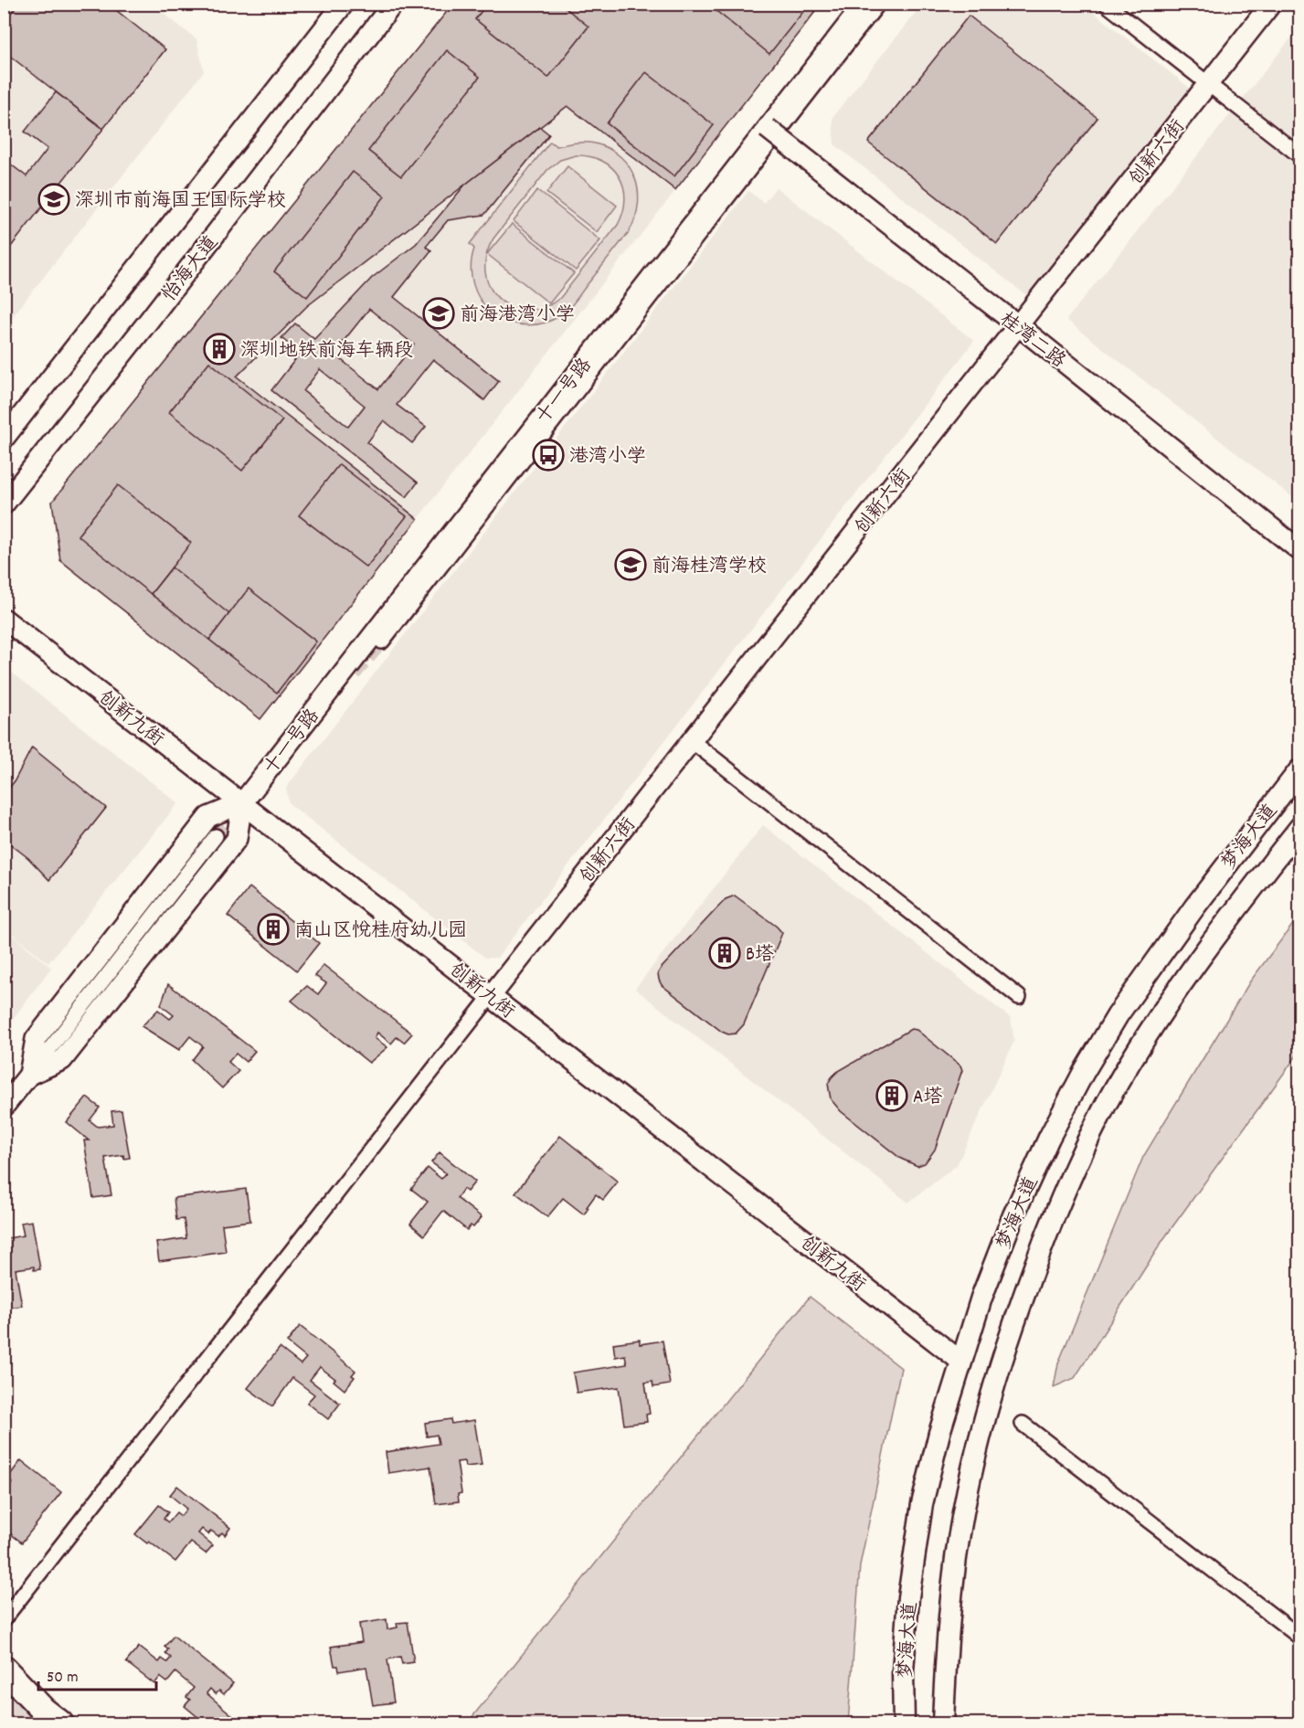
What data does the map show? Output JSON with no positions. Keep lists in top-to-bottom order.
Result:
{
  "streets": {
    "main road": ["梦海大道"],
    "street": [
      "创新六街",
      "怡海大道",
      "桂湾二路",
      "十一号路",
      "创新九街"
    ]
  },
  "crossings": [
    ["创新六街", "桂湾二路"],
    ["创新六街", "创新九街"],
    ["桂湾二路", "十一号路"],
    ["十一号路", "创新九街"],
    ["创新九街", "梦海大道"]
  ],
  "places": {
    "school or university": ["深圳市前海国王国际学校", "前海港湾小学", "前海桂湾学校"],
    "building": [
      "深圳地铁前海车辆段",
      "南山区悦桂府幼儿园",
      "B塔",
      "A塔"
    ],
    "bus stop": ["港湾小学"]
  },
  "scale_bar": "50 m"
}
